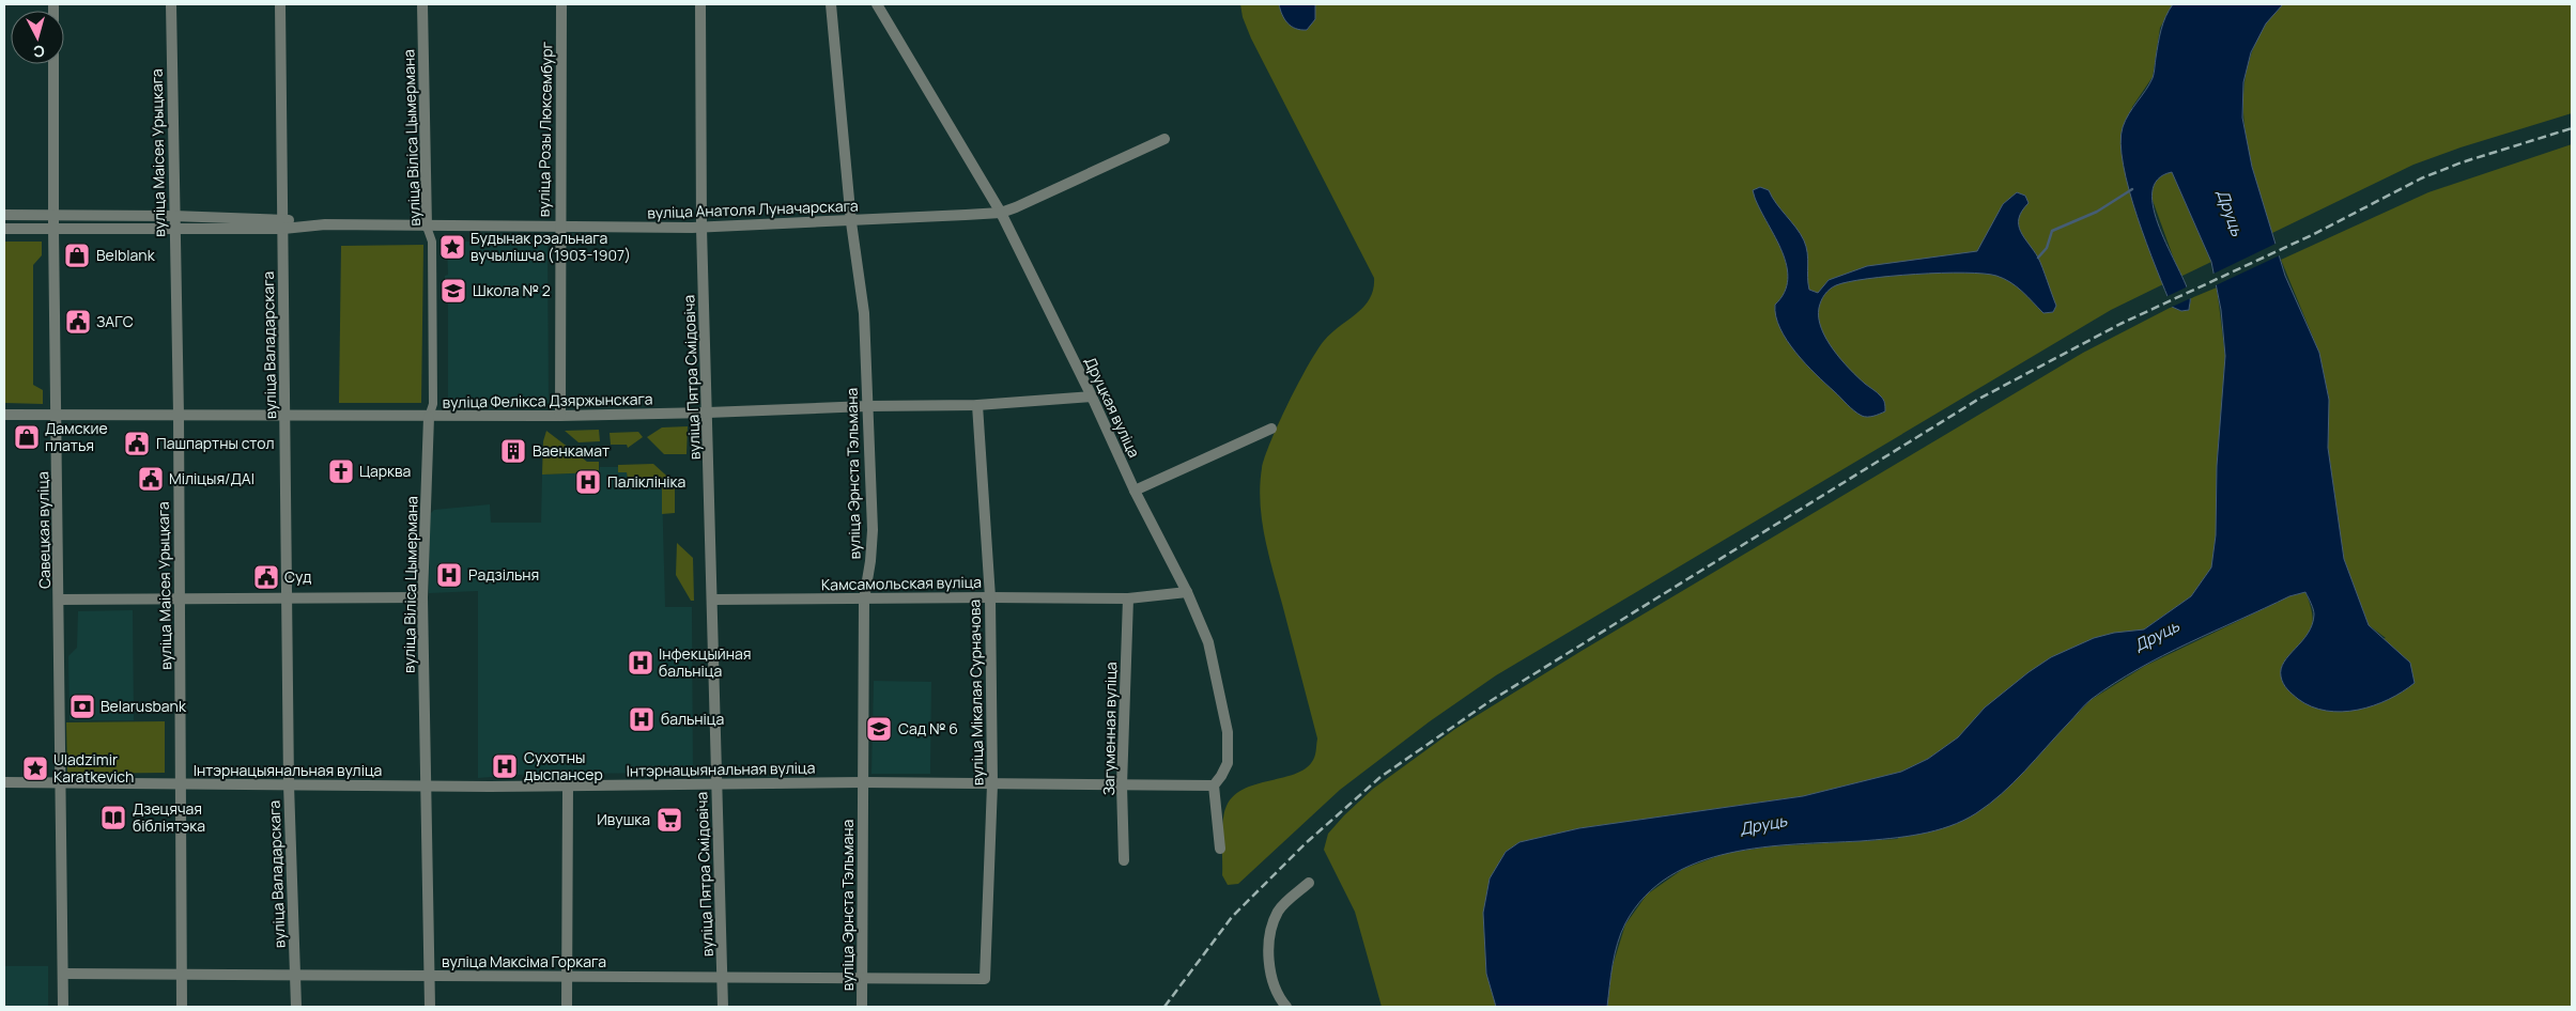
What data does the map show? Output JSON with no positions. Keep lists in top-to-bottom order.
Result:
{
  "streets": {
    "street": [
      "вуліца Розы Люксембург",
      "вуліца Віліса Цымермана",
      "вуліца Маісея Урыцкага",
      "вуліца Анатоля Луначарскага",
      "вуліца Валадарскага",
      "вуліца Пятра Смідовіча",
      "вуліца Фелікса Дзяржынскага",
      "Друцкая вуліца",
      "вуліца Эрнста Тэльмана",
      "Савецкая вуліца",
      "Камсамольская вуліца",
      "вуліца Мікалая Сурначова",
      "Загуменная вуліца",
      "Інтэрнацыянальная вуліца",
      "вуліца Максіма Горкага"
    ]
  },
  "crossings": [
    ["вуліца Розы Люксембург", "вуліца Анатоля Луначарскага"],
    ["вуліца Розы Люксембург", "вуліца Фелікса Дзяржынскага"],
    ["вуліца Віліса Цымермана", "вуліца Анатоля Луначарскага"],
    ["вуліца Віліса Цымермана", "вуліца Фелікса Дзяржынскага"],
    ["вуліца Віліса Цымермана", "Інтэрнацыянальная вуліца"],
    ["вуліца Віліса Цымермана", "вуліца Максіма Горкага"],
    ["вуліца Маісея Урыцкага", "вуліца Анатоля Луначарскага"],
    ["вуліца Маісея Урыцкага", "вуліца Фелікса Дзяржынскага"],
    ["вуліца Маісея Урыцкага", "Інтэрнацыянальная вуліца"],
    ["вуліца Маісея Урыцкага", "вуліца Максіма Горкага"],
    ["вуліца Анатоля Луначарскага", "вуліца Валадарскага"],
    ["вуліца Анатоля Луначарскага", "вуліца Пятра Смідовіча"],
    ["вуліца Анатоля Луначарскага", "Друцкая вуліца"],
    ["вуліца Анатоля Луначарскага", "вуліца Эрнста Тэльмана"],
    ["вуліца Анатоля Луначарскага", "Савецкая вуліца"],
    ["вуліца Валадарскага", "вуліца Фелікса Дзяржынскага"],
    ["вуліца Валадарскага", "Інтэрнацыянальная вуліца"],
    ["вуліца Валадарскага", "вуліца Максіма Горкага"],
    ["вуліца Пятра Смідовіча", "вуліца Фелікса Дзяржынскага"],
    ["вуліца Пятра Смідовіча", "Камсамольская вуліца"],
    ["вуліца Пятра Смідовіча", "Інтэрнацыянальная вуліца"],
    ["вуліца Пятра Смідовіча", "вуліца Максіма Горкага"],
    ["вуліца Фелікса Дзяржынскага", "Друцкая вуліца"],
    ["вуліца Фелікса Дзяржынскага", "вуліца Эрнста Тэльмана"],
    ["вуліца Фелікса Дзяржынскага", "Савецкая вуліца"],
    ["вуліца Фелікса Дзяржынскага", "вуліца Мікалая Сурначова"],
    ["Друцкая вуліца", "Камсамольская вуліца"],
    ["Друцкая вуліца", "Інтэрнацыянальная вуліца"],
    ["вуліца Эрнста Тэльмана", "Камсамольская вуліца"],
    ["вуліца Эрнста Тэльмана", "Інтэрнацыянальная вуліца"],
    ["вуліца Эрнста Тэльмана", "вуліца Максіма Горкага"],
    ["Савецкая вуліца", "Інтэрнацыянальная вуліца"],
    ["Савецкая вуліца", "вуліца Максіма Горкага"],
    ["Камсамольская вуліца", "вуліца Мікалая Сурначова"],
    ["Камсамольская вуліца", "Загуменная вуліца"],
    ["вуліца Мікалая Сурначова", "Інтэрнацыянальная вуліца"],
    ["вуліца Мікалая Сурначова", "вуліца Максіма Горкага"],
    ["Загуменная вуліца", "Інтэрнацыянальная вуліца"]
  ],
  "water": ["Друць"],
  "places": {
    "place": ["Будынак рэальнага вучылішча (1903-1907)", "Uladzimir Karatkevich"],
    "shop": ["Belblank", "Дамские платья"],
    "school or university": ["Школа № 2", "Сад № 6"],
    "public building": [
      "ЗАГС",
      "Пашпартны стол",
      "Міліцыя/ДАІ",
      "Суд"
    ],
    "building": ["Ваенкамат"],
    "church": ["Царква"],
    "hospital": [
      "Паліклініка",
      "Радзільня",
      "Інфекцыйная бальніца",
      "бальніца",
      "Сухотны дыспансер"
    ],
    "bank": ["Belarusbank"],
    "library": ["Дзецячая бібліятэка"],
    "supermarket": ["Ивушка"]
  },
  "north": "bottom"
}
